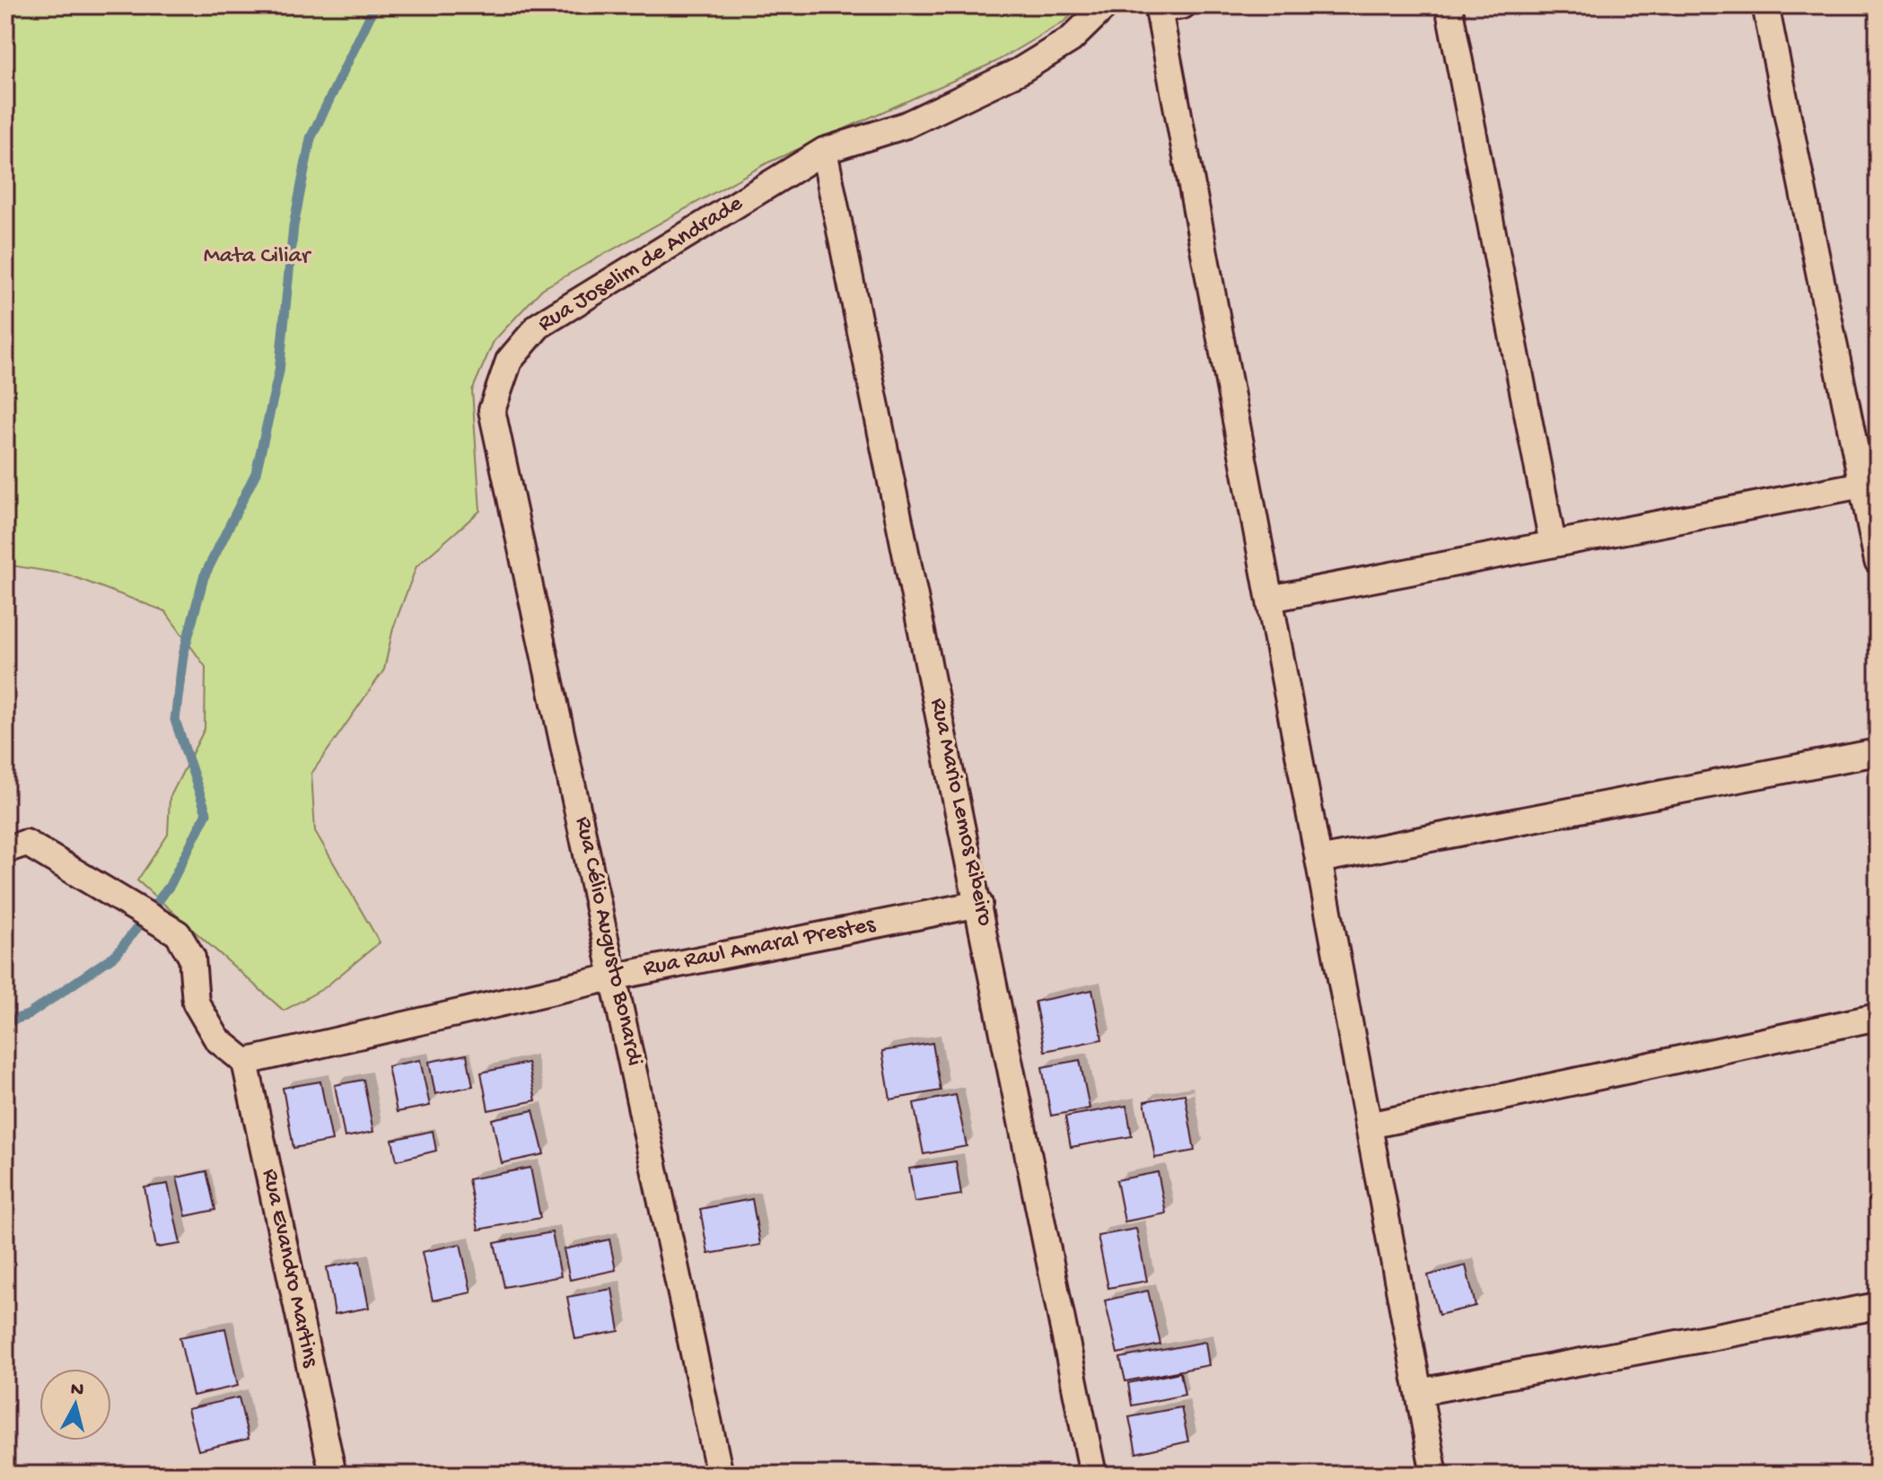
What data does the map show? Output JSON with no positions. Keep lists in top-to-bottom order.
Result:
{
  "streets": {
    "street": [
      "Rua Joselim de Andrade",
      "Rua Mario Lemos Ribeiro",
      "Rua Célio Augusto Bonardi",
      "Rua Raul Amaral Prestes",
      "Rua Evandro Martins"
    ]
  },
  "crossings": [
    ["Rua Joselim de Andrade", "Rua Mario Lemos Ribeiro"],
    ["Rua Joselim de Andrade", "Rua Célio Augusto Bonardi"],
    ["Rua Mario Lemos Ribeiro", "Rua Raul Amaral Prestes"],
    ["Rua Célio Augusto Bonardi", "Rua Raul Amaral Prestes"],
    ["Rua Raul Amaral Prestes", "Rua Evandro Martins"]
  ],
  "parks": ["Mata Ciliar"],
  "north": "top"
}
